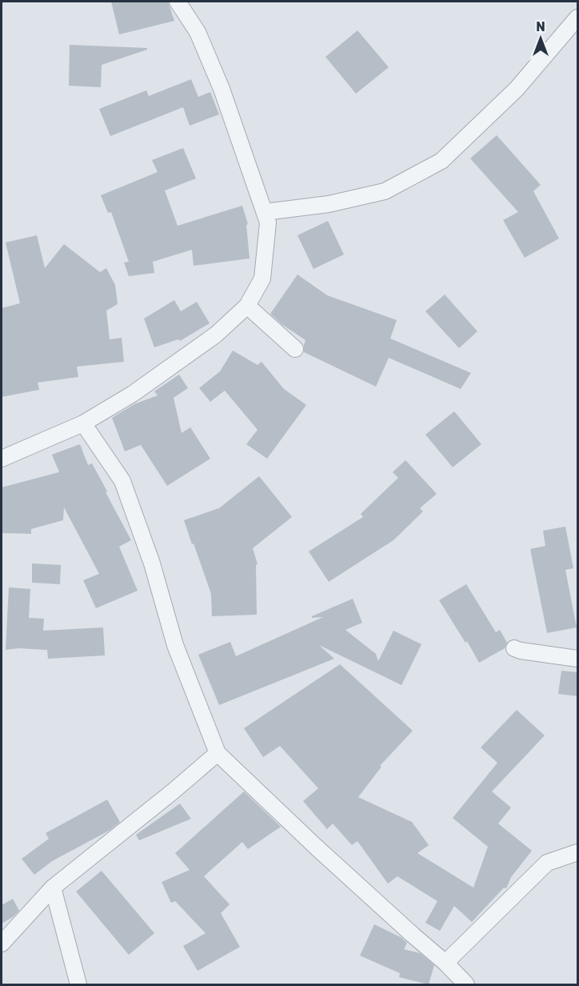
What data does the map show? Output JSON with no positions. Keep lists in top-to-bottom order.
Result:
{
  "north": "top"
}
